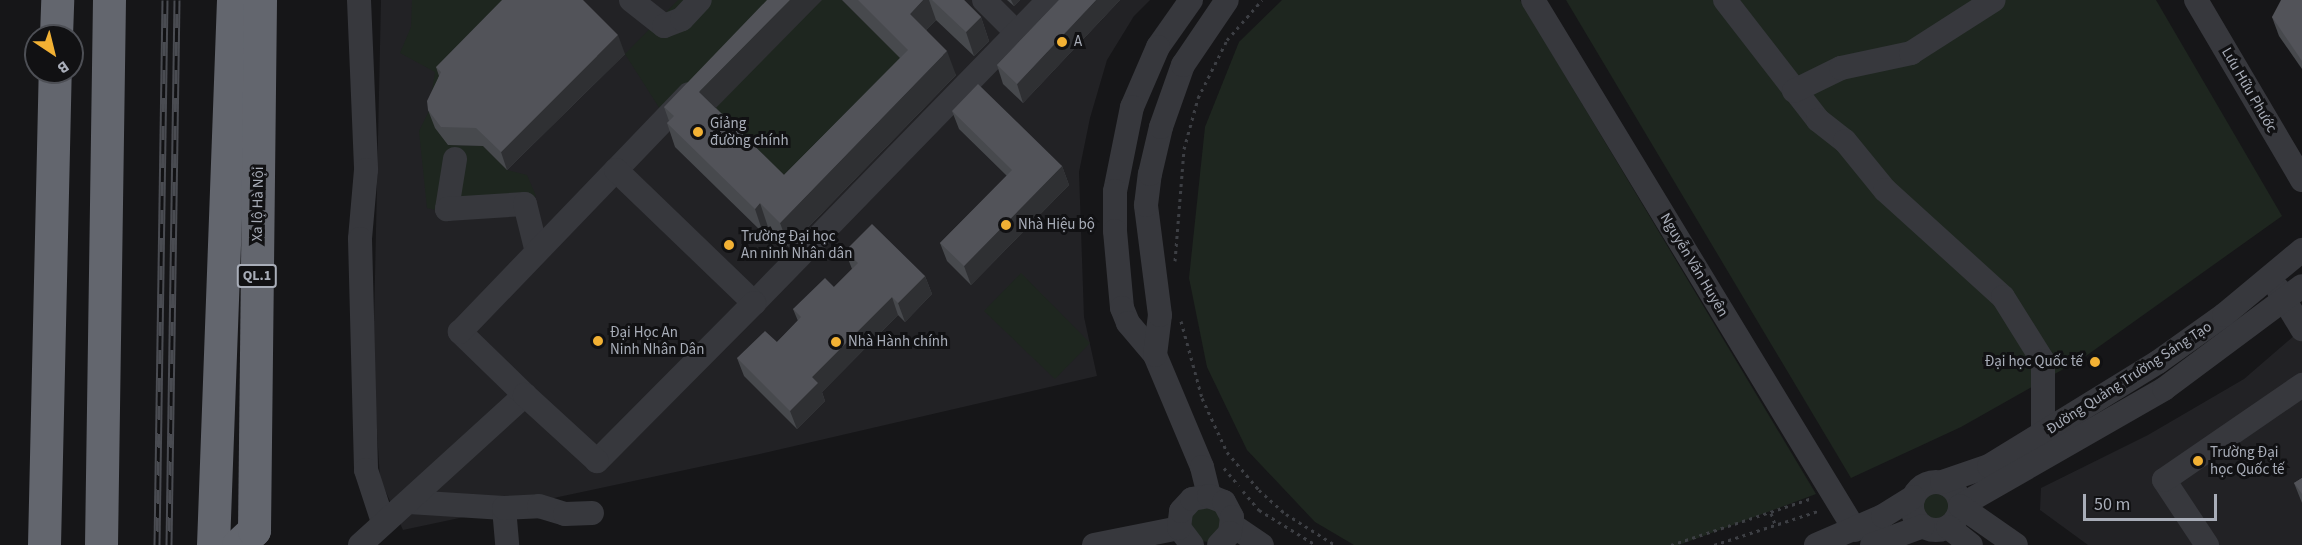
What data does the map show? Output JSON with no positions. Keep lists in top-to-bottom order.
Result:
{
  "streets": {
    "highway": ["Xa lộ Hà Nội", "QL.1"],
    "street": ["Lưu Hữu Phước", "Nguyễn Văn Huyên", "Đường Quảng Trường Sáng Tạo"]
  },
  "crossings": [
    ["Nguyễn Văn Huyên", "Đường Quảng Trường Sáng Tạo"]
  ],
  "places": [
    "A",
    "Giảng đường chính",
    "Nhà Hiệu bộ",
    "Trường Đại học An ninh Nhân dân",
    "Đại Học An Ninh Nhân Dân",
    "Nhà Hành chính",
    "Đại học Quốc tế",
    "Trường Đại học Quốc tế"
  ],
  "scale_bar": "50 m",
  "north": "bottom right"
}
